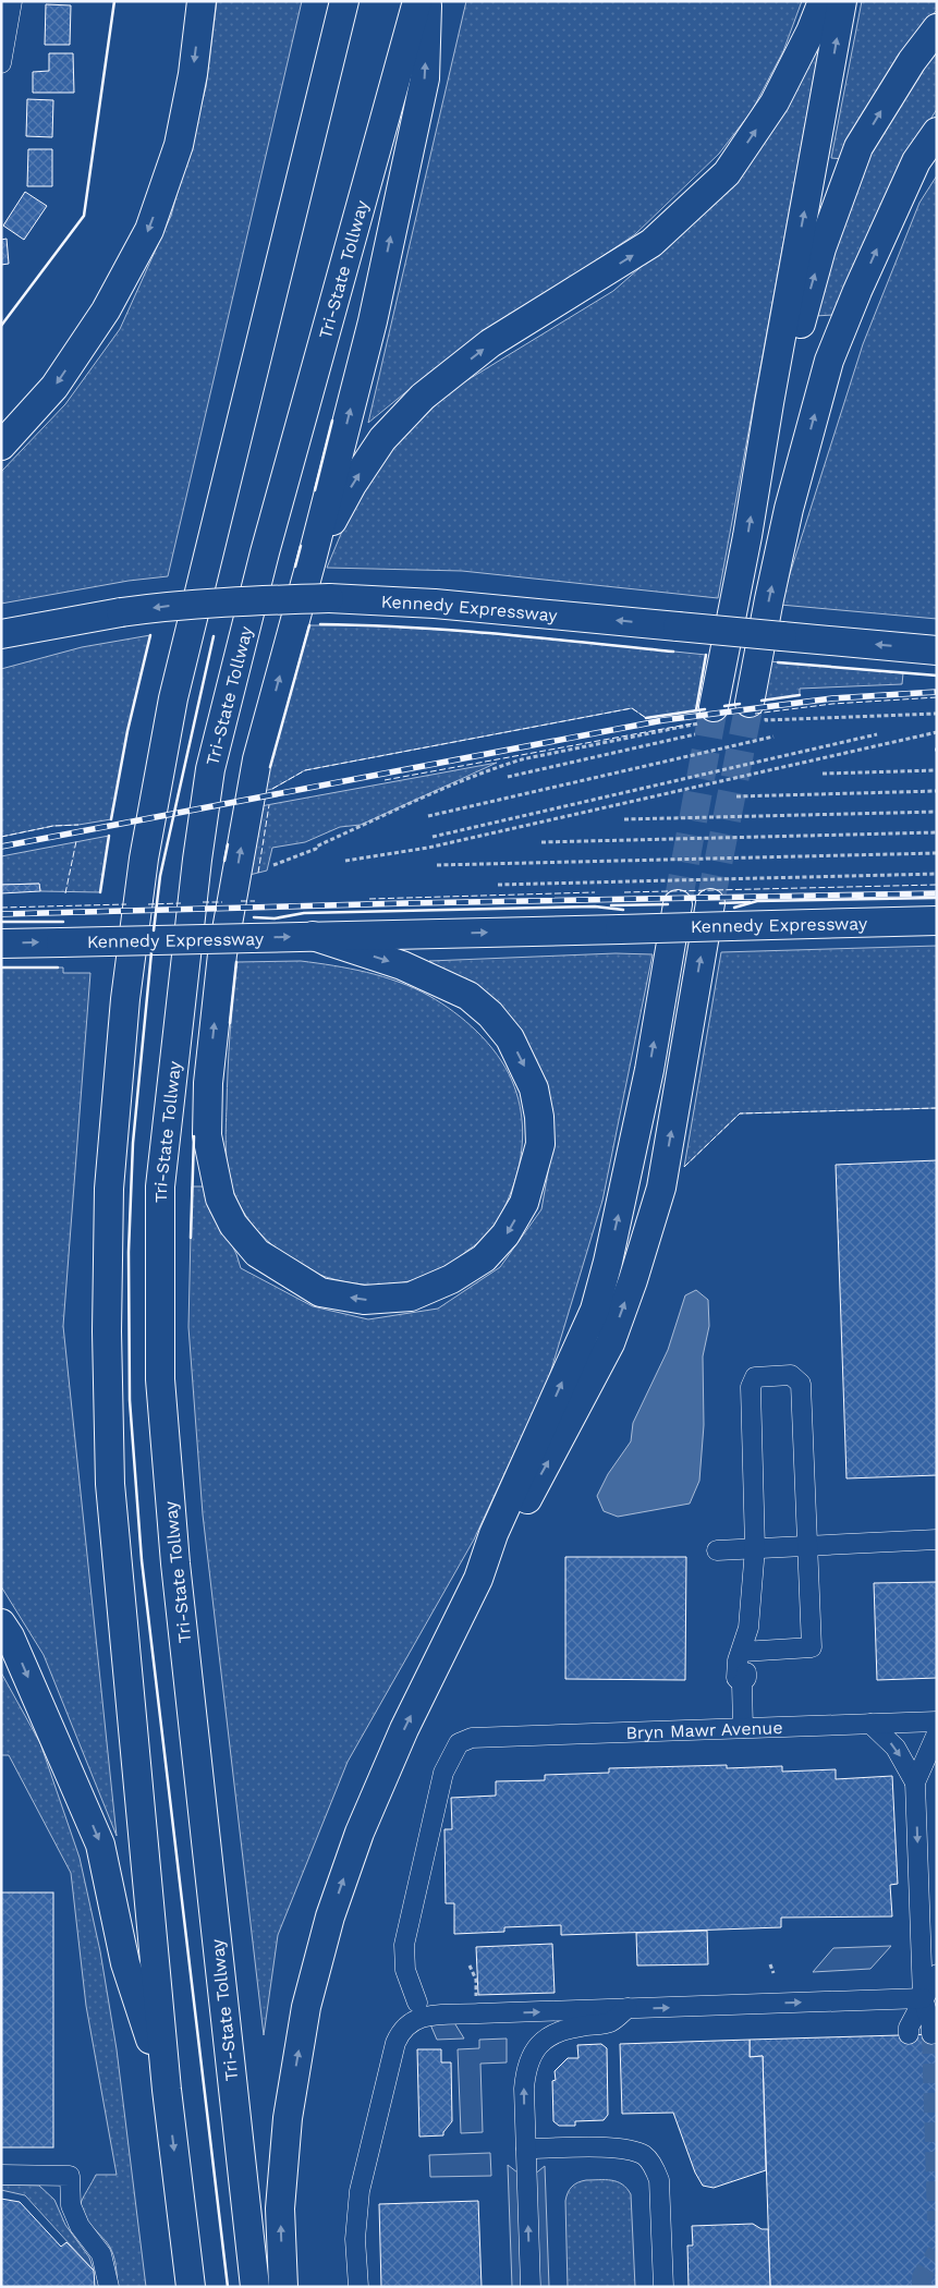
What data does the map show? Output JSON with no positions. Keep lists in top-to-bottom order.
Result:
{
  "streets": {
    "highway": ["Tri-State Tollway", "Kennedy Expressway"],
    "street": ["Bryn Mawr Avenue"]
  }
}
